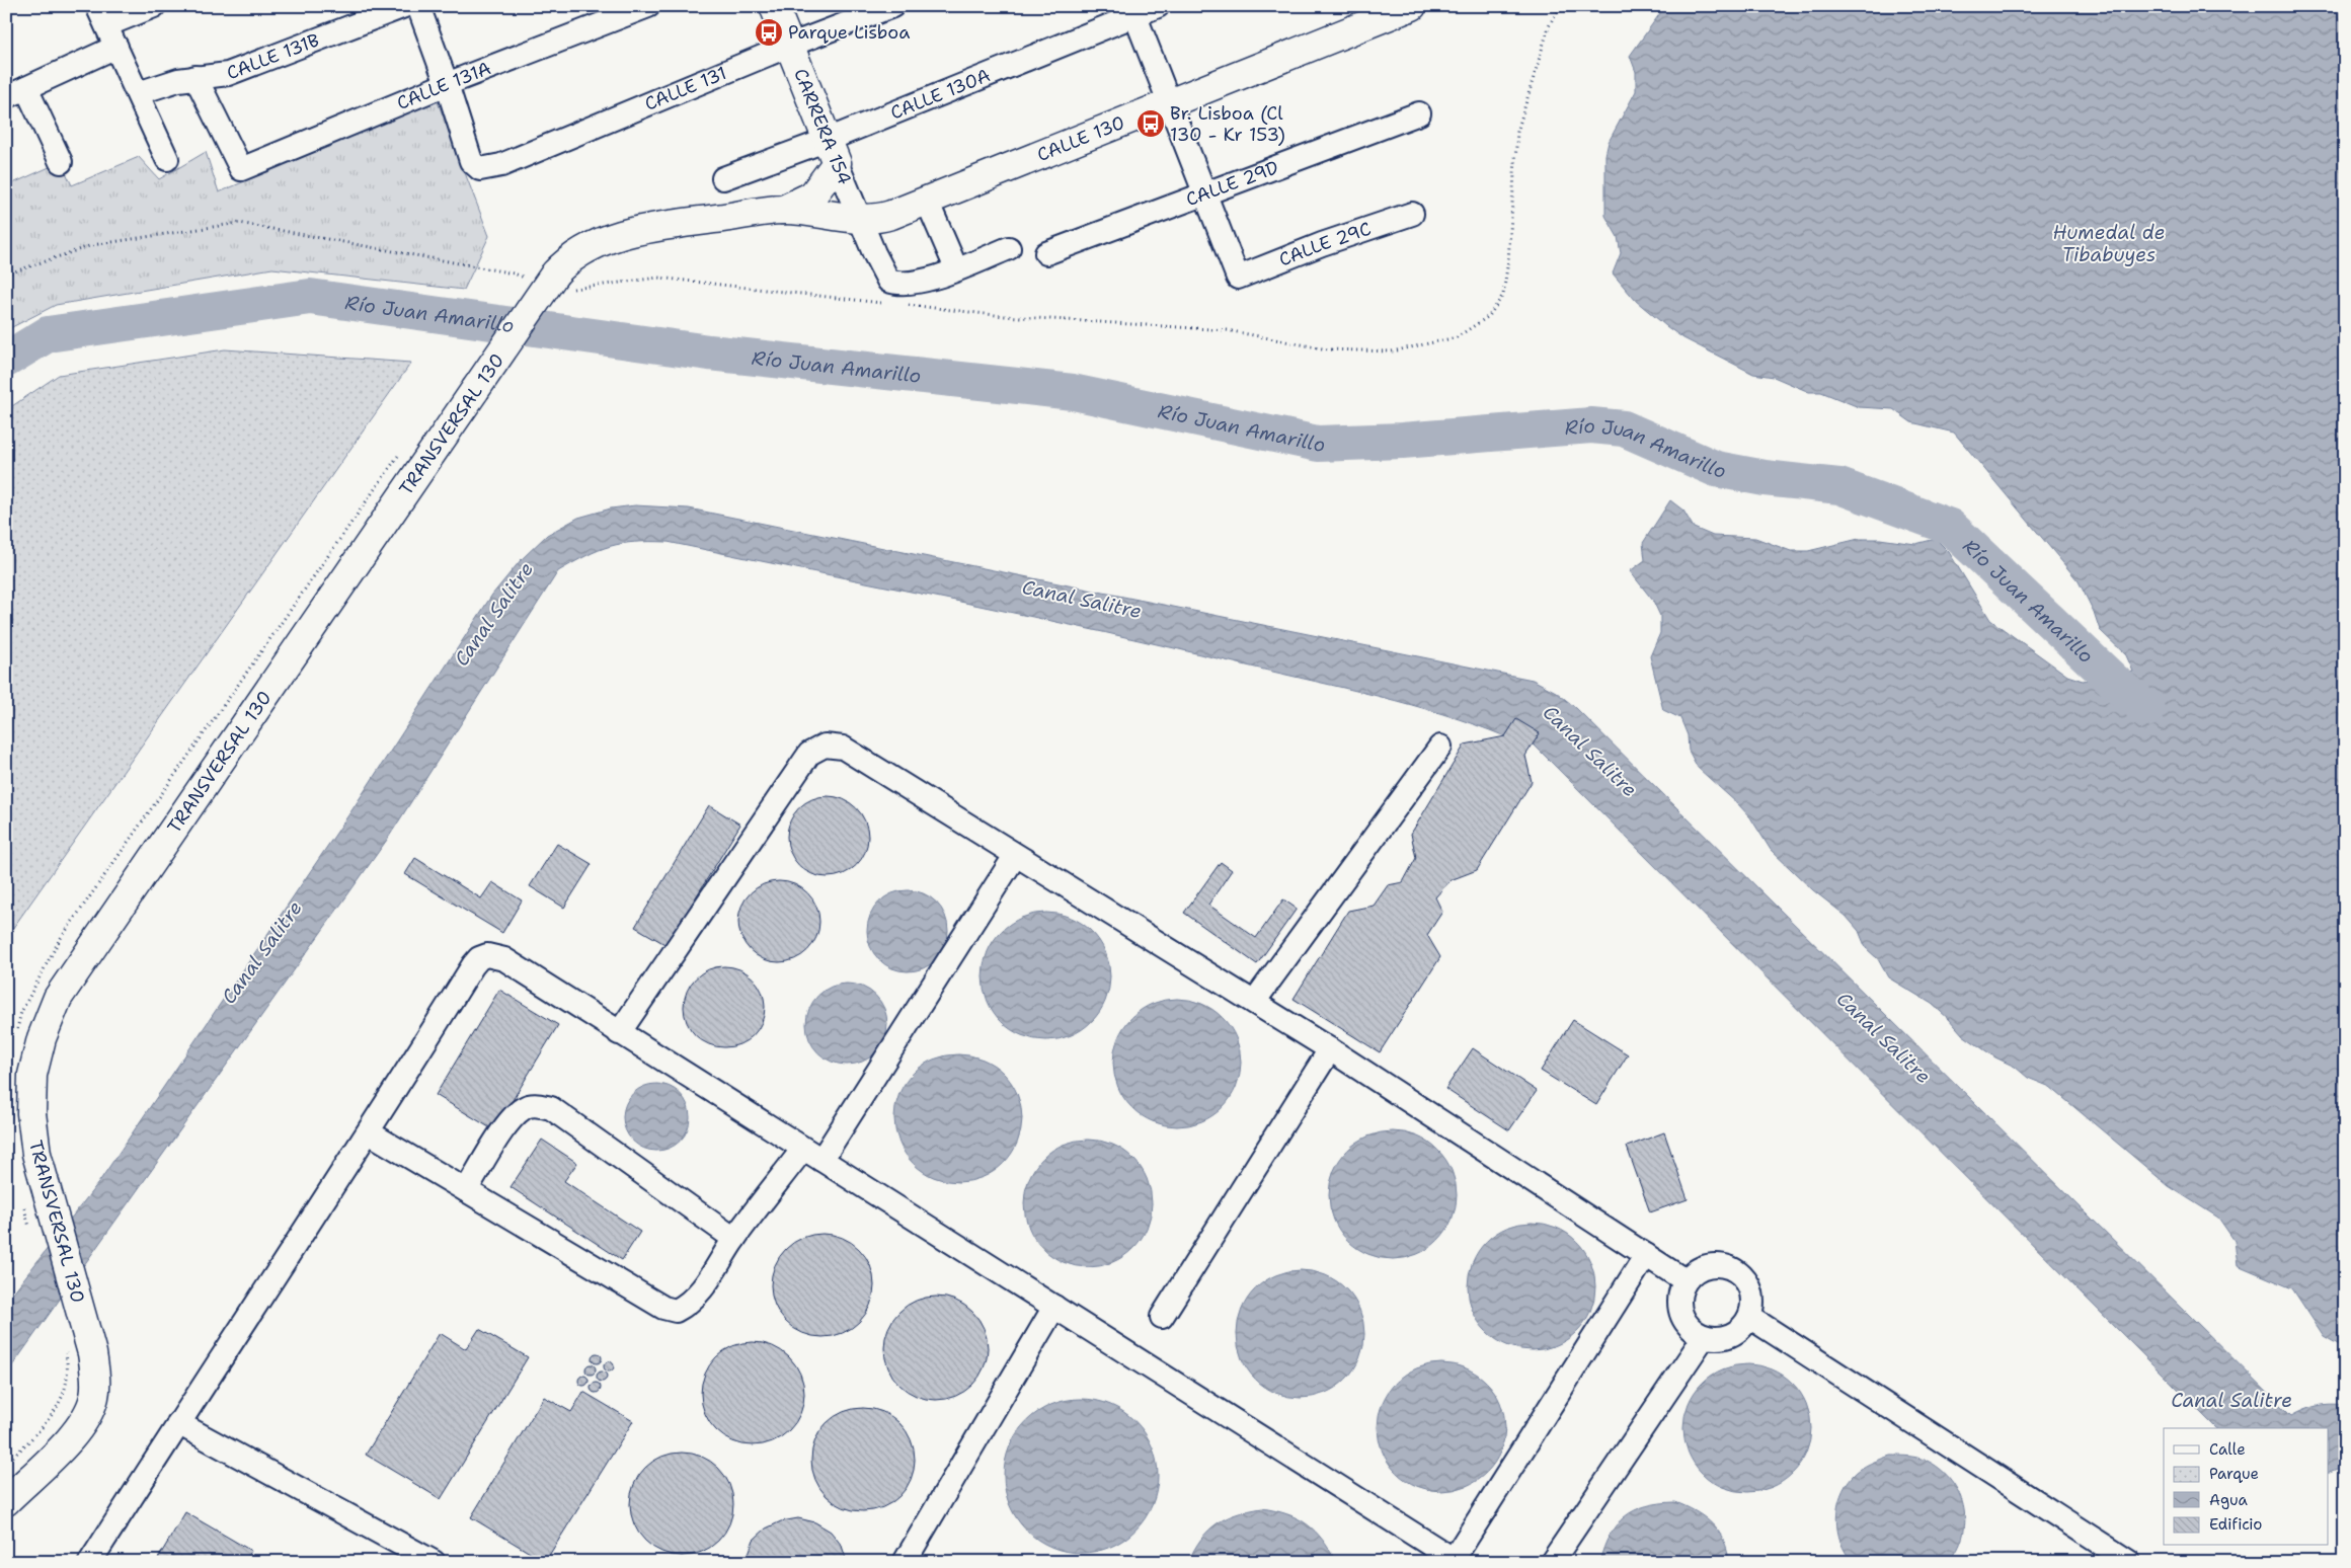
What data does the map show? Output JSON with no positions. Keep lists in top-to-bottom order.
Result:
{
  "streets": {
    "main road": ["CARRERA 154", "CALLE 130", "TRANSVERSAL 130"],
    "street": [
      "CALLE 131B",
      "CALLE 131A",
      "CALLE 131",
      "CALLE 130A",
      "CALLE 29D",
      "CALLE 29C"
    ]
  },
  "crossings": [
    ["CALLE 131B", "CALLE 131A"],
    ["CALLE 131A", "CALLE 131"],
    ["CALLE 131", "CARRERA 154"],
    ["CALLE 130A", "CARRERA 154"],
    ["CALLE 130A", "TRANSVERSAL 130"],
    ["CARRERA 154", "CALLE 130"],
    ["CARRERA 154", "TRANSVERSAL 130"],
    ["CALLE 130", "TRANSVERSAL 130"],
    ["CALLE 29D", "CALLE 29C"]
  ],
  "water": ["Humedal de Tibabuyes", "Río Juan Amarillo", "Canal Salitre"],
  "places": {
    "bus stop": ["Parque Lisboa", "Br. Lisboa (Cl 130 - Kr 153)"]
  },
  "legend": [
    "Calle",
    "Parque",
    "Agua",
    "Edificio"
  ]
}
